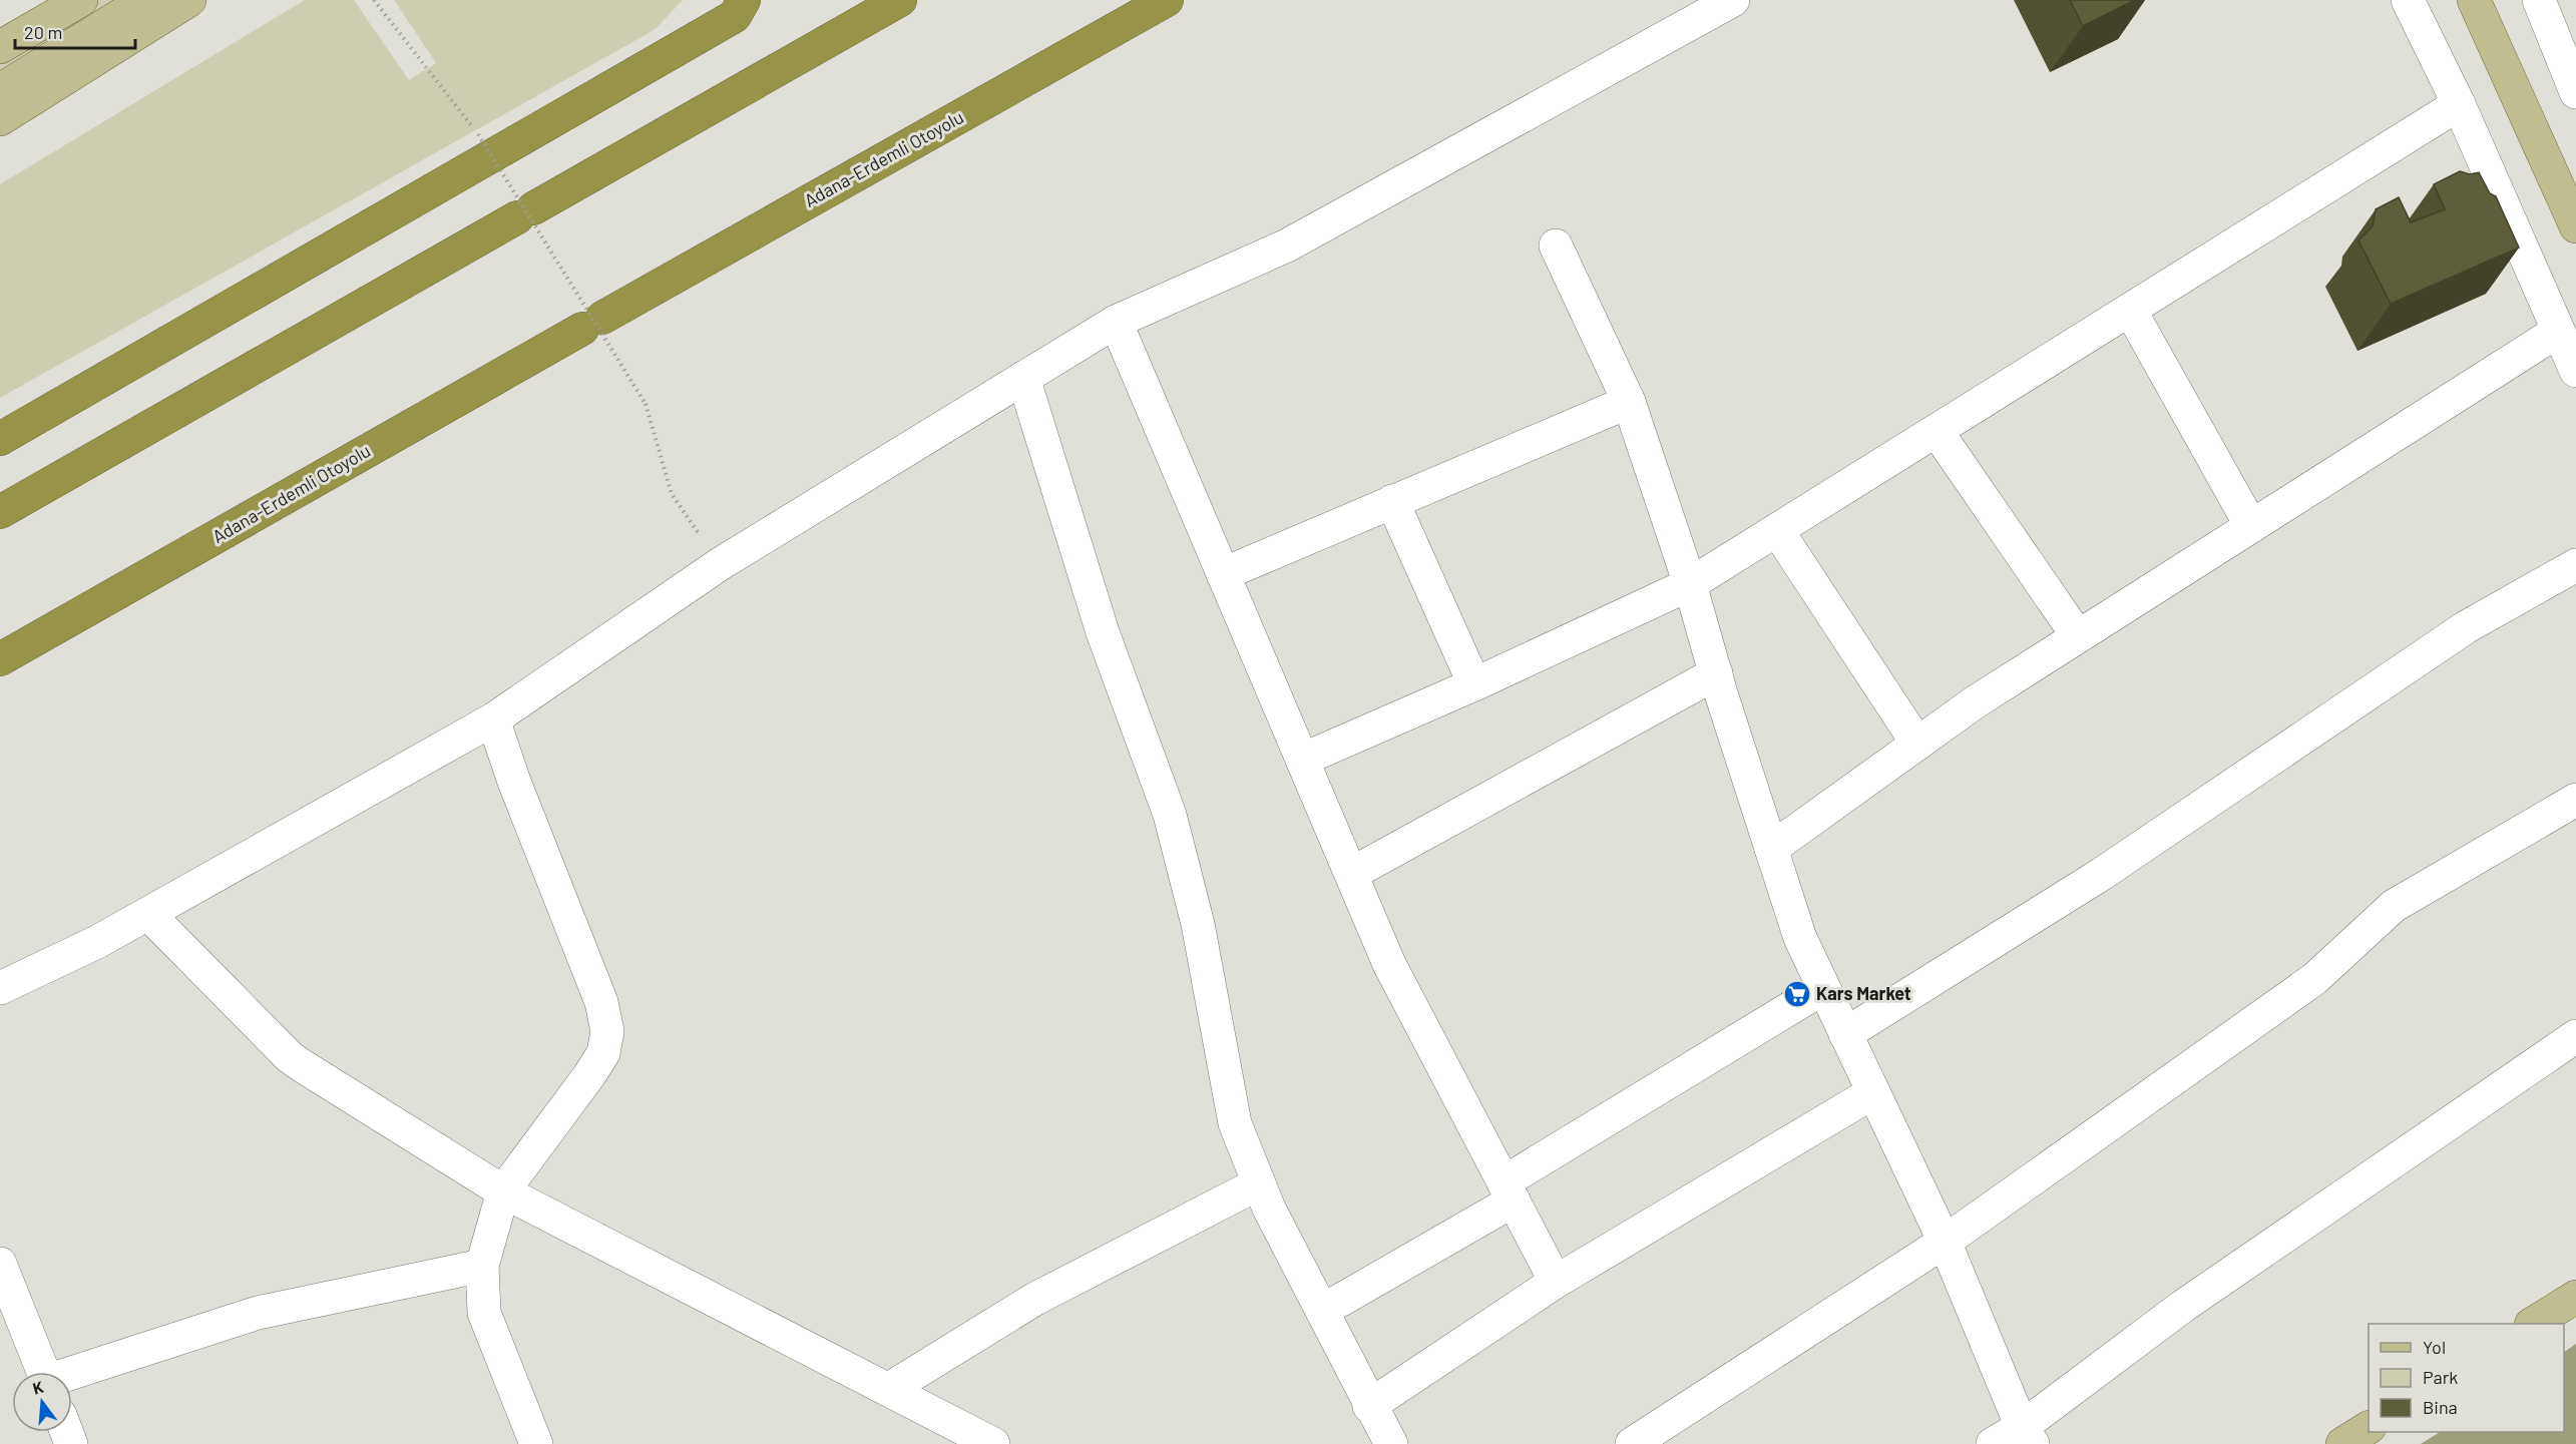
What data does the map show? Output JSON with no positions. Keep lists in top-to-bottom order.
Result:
{
  "streets": {
    "highway": ["Adana-Erdemli Otoyolu"]
  },
  "places": {
    "supermarket": ["Kars Market"]
  },
  "legend": ["Yol", "Park", "Bina"],
  "scale_bar": "20 m",
  "north": "top"
}
